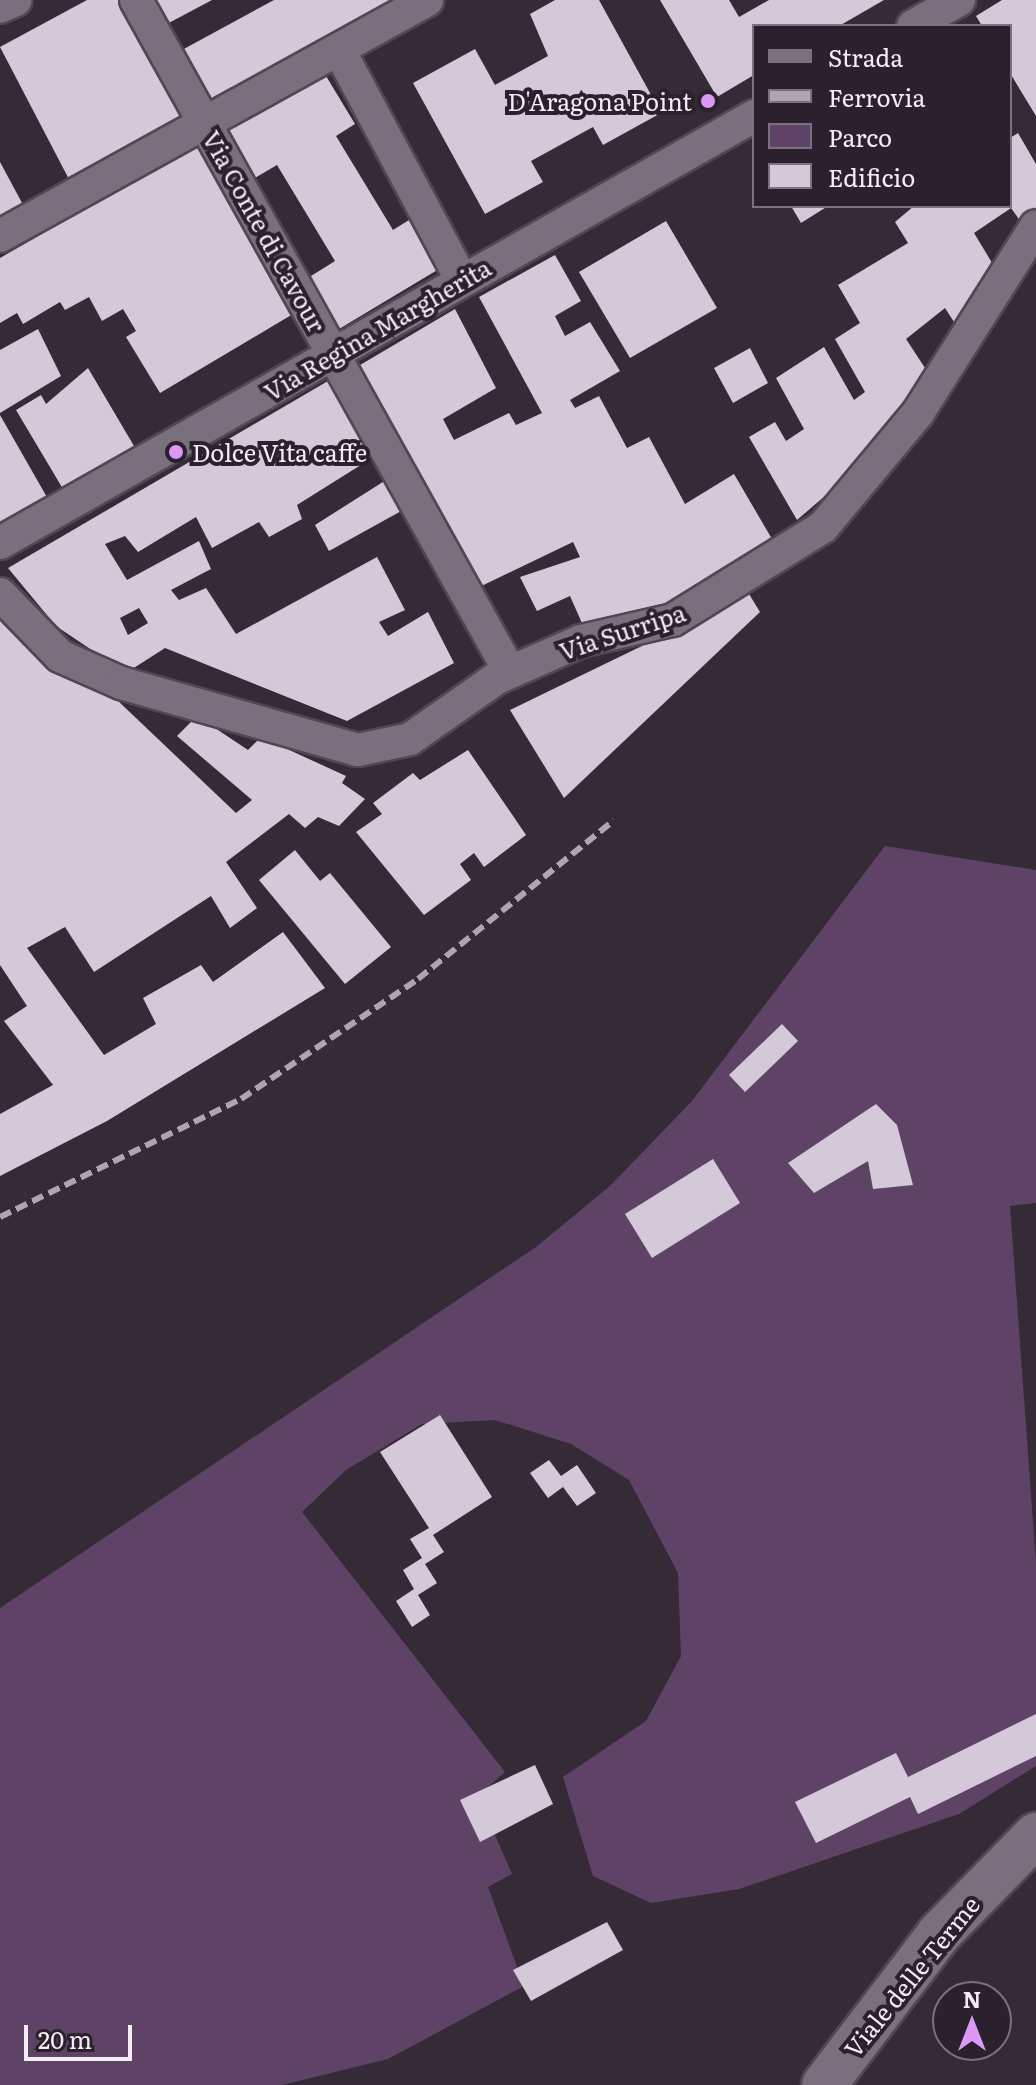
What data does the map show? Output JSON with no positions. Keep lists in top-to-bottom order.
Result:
{
  "streets": {
    "main road": ["Viale delle Terme"],
    "street": ["Via Conte di Cavour", "Via Regina Margherita", "Via Surripa"]
  },
  "crossings": [
    ["Via Conte di Cavour", "Via Regina Margherita"],
    ["Via Conte di Cavour", "Via Surripa"]
  ],
  "places": ["D'Aragona Point", "Dolce Vita caffe"],
  "legend": [
    "Strada",
    "Ferrovia",
    "Parco",
    "Edificio"
  ],
  "scale_bar": "20 m",
  "north": "top"
}
